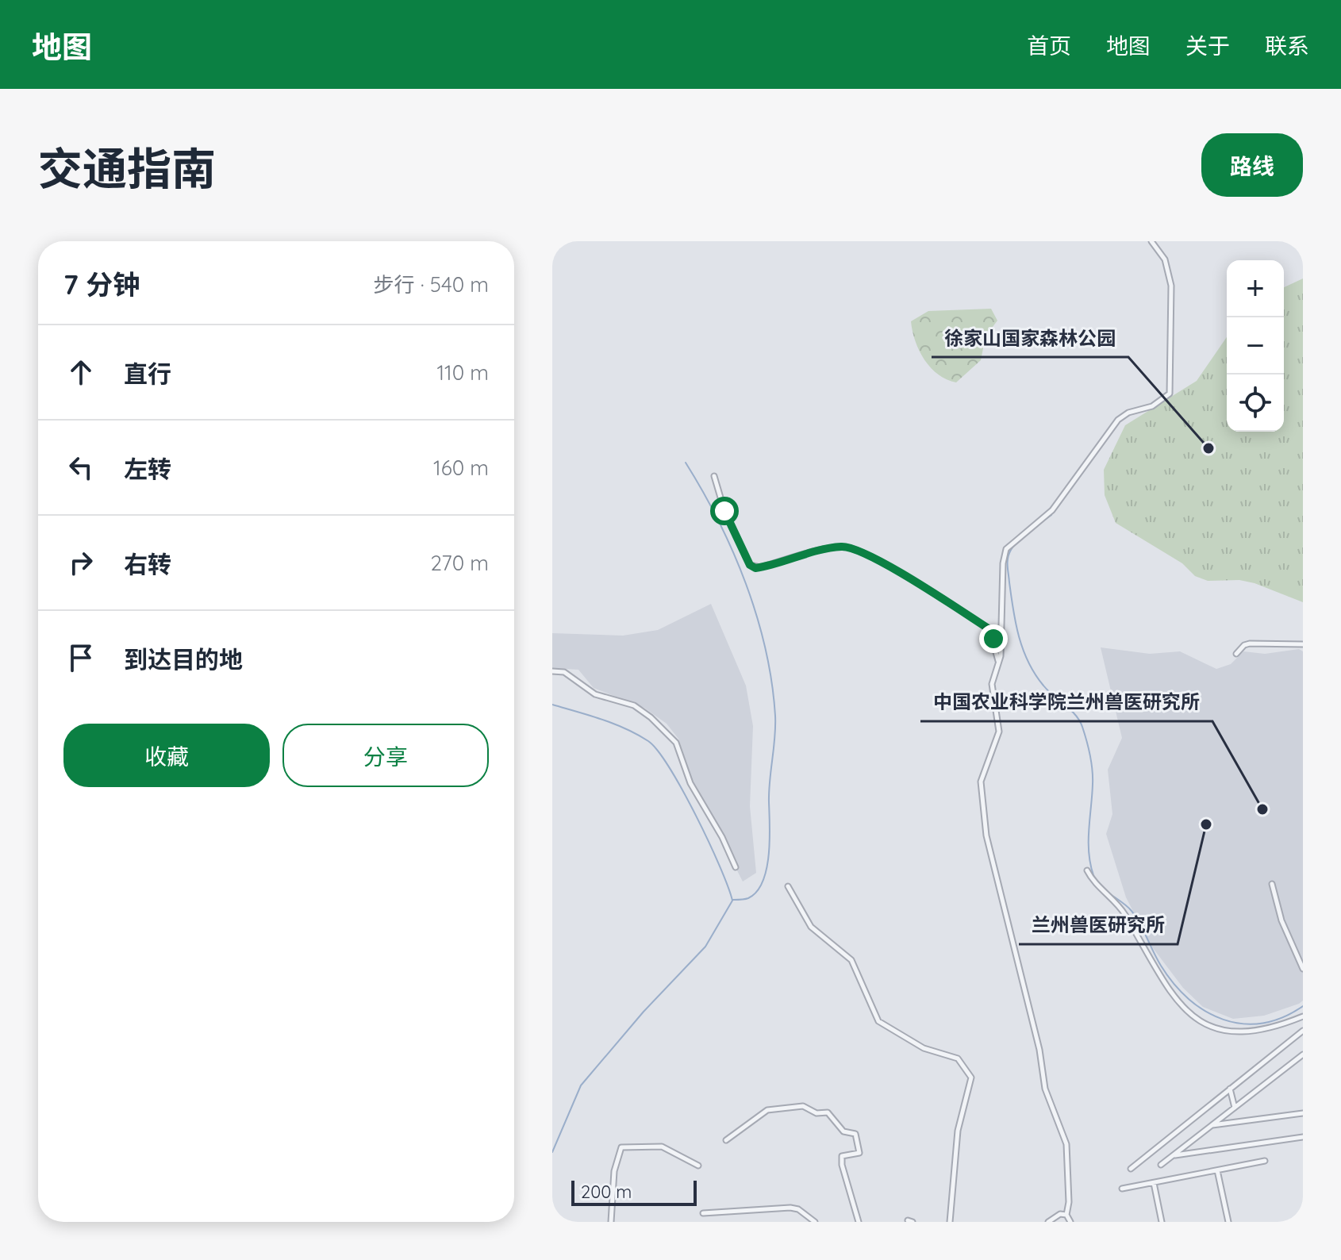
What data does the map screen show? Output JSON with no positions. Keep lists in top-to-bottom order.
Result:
{
  "places": ["徐家山国家森林公园", "中国农业科学院兰州兽医研究所", "兰州兽医研究所"],
  "scale_bar": "200 m",
  "page": {
    "header": "地图",
    "nav": [
      "首页",
      "地图",
      "关于",
      "联系"
    ],
    "title": "交通指南",
    "buttons": [
      "路线",
      ["收藏", "分享"]
    ],
    "heading": ["7 分钟", "步行 · 540 m"],
    "map_buttons": ["+", "−"],
    "list": [
      ["直行", "110 m"],
      ["左转", "160 m"],
      ["右转", "270 m"],
      "到达目的地"
    ],
    "scale": "200 m"
  }
}
